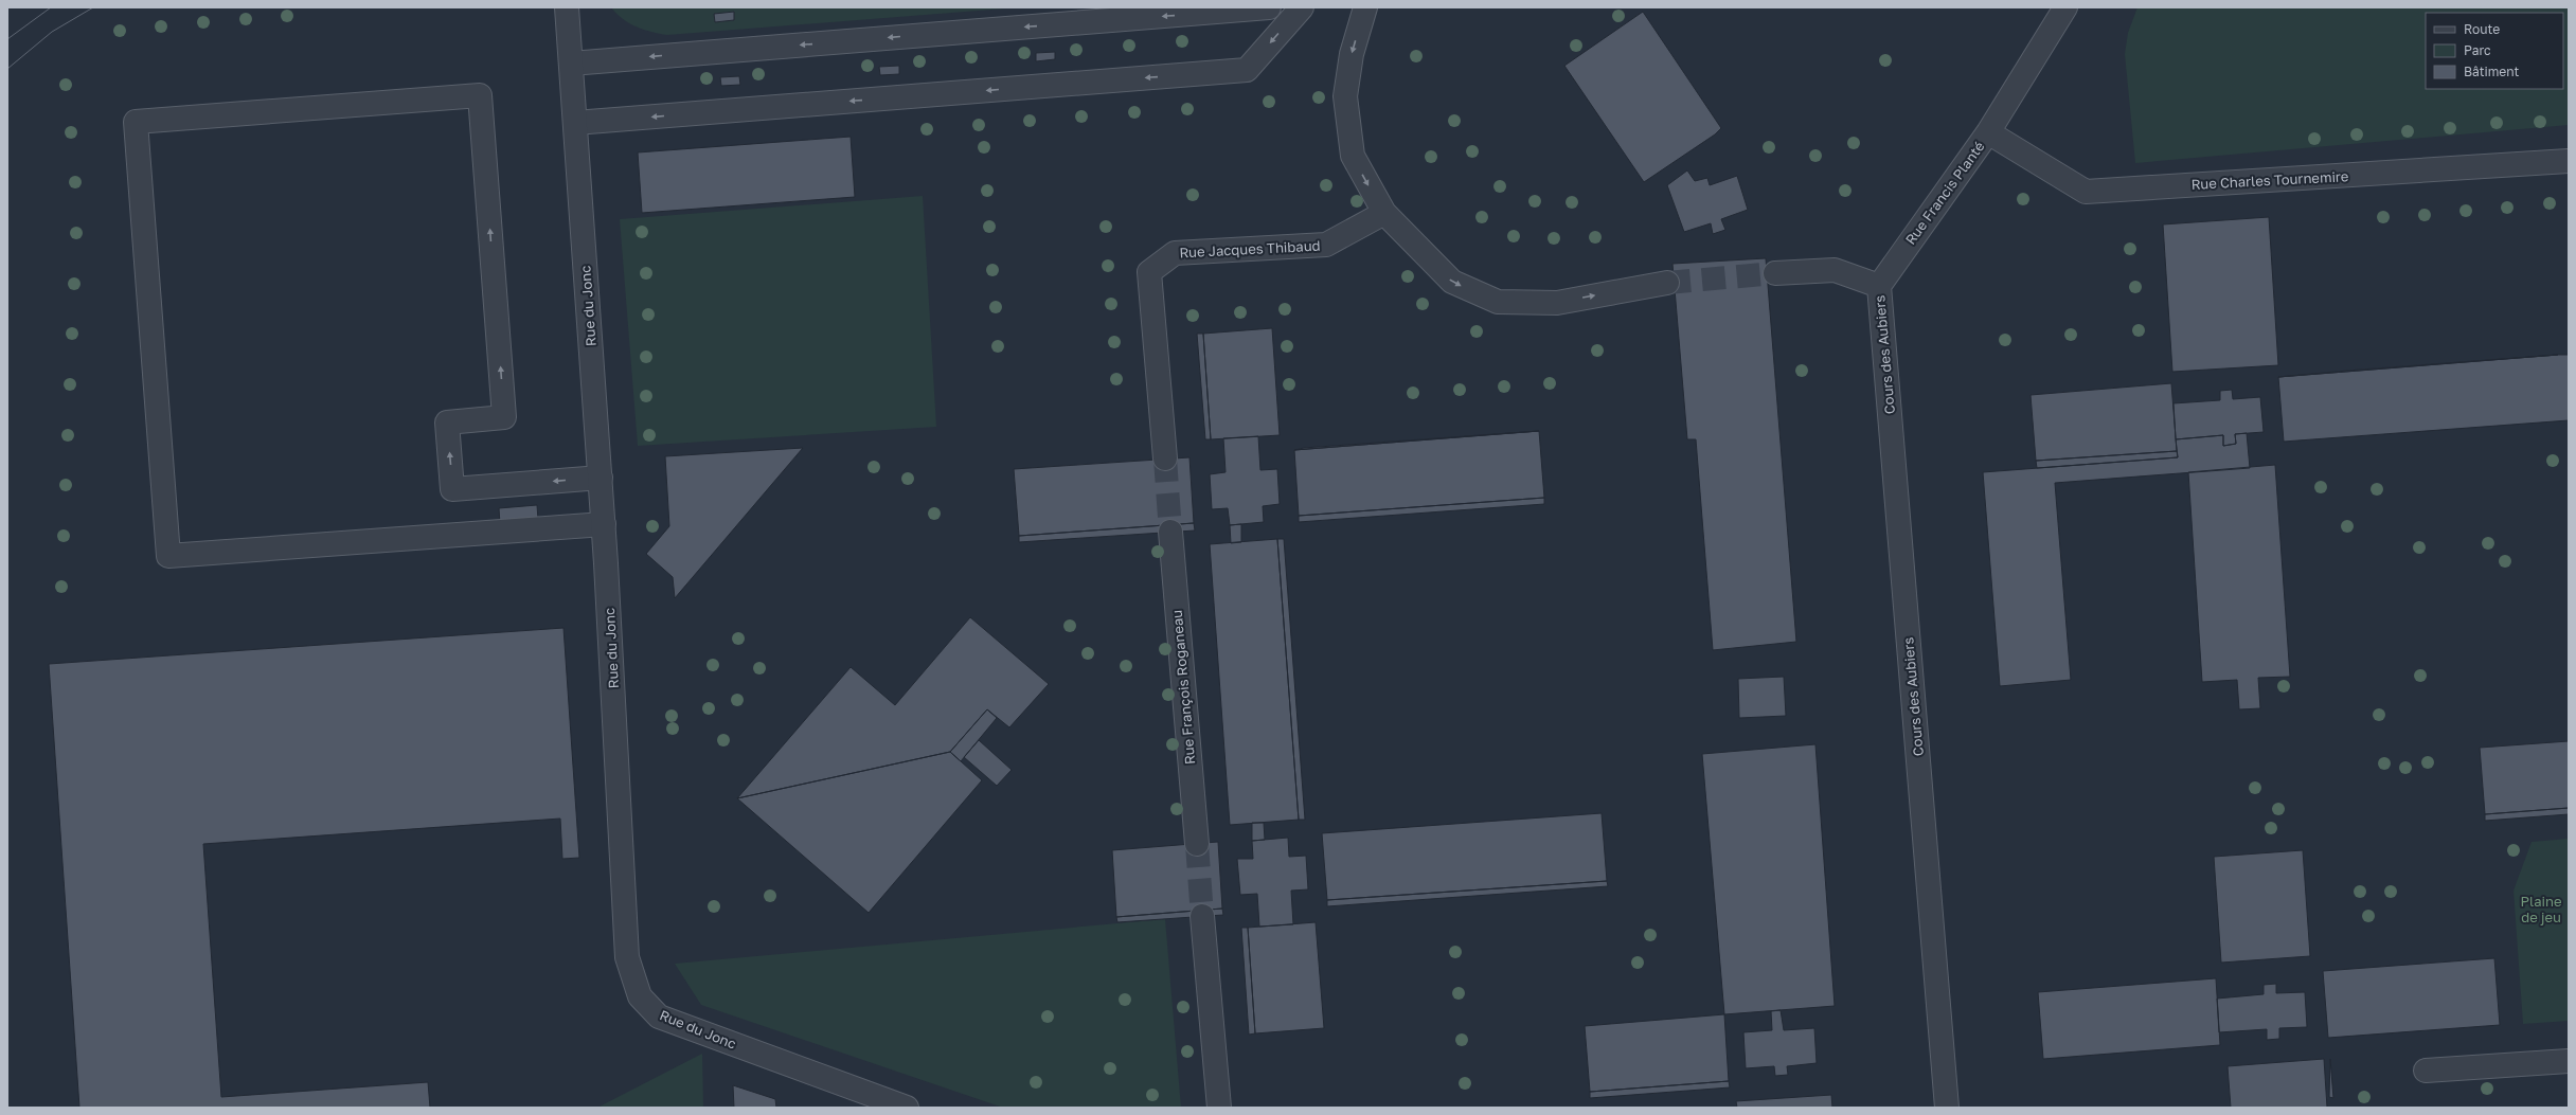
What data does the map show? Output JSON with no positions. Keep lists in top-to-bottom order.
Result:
{
  "streets": {
    "street": [
      "Rue Charles Tournemire",
      "Rue Francis Planté",
      "Rue Jacques Thibaud",
      "Rue du Jonc",
      "Cours des Aubiers",
      "Rue François Roganeau"
    ]
  },
  "crossings": [
    ["Rue Charles Tournemire", "Rue Francis Planté"],
    ["Rue Francis Planté", "Cours des Aubiers"]
  ],
  "parks": ["Plaine de jeu"],
  "legend": ["Route", "Parc", "Bâtiment"]
}
